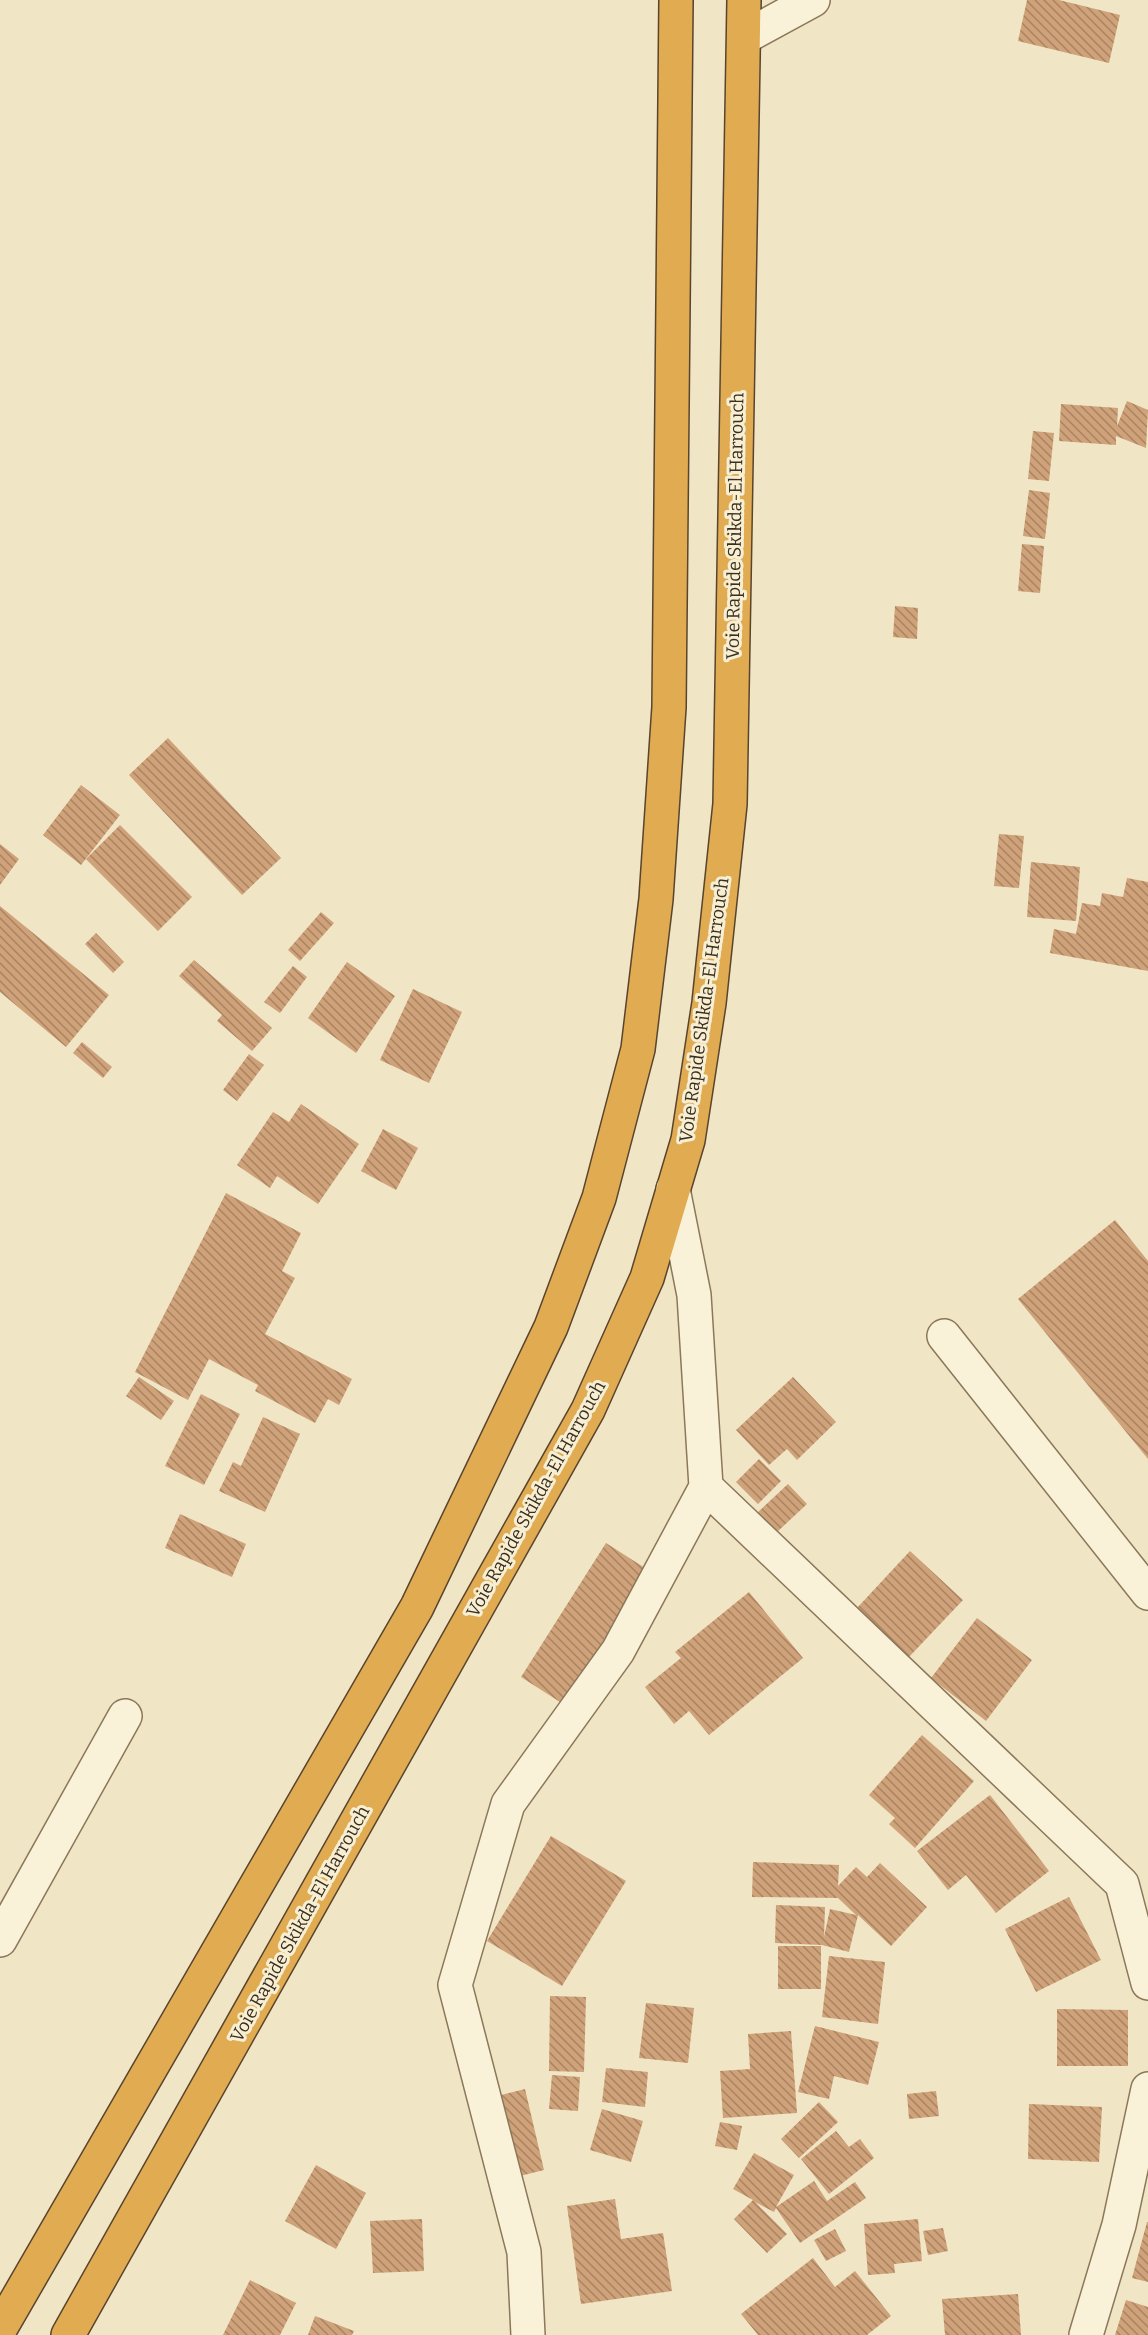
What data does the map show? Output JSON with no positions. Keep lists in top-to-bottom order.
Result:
{
  "streets": {
    "highway": ["Voie Rapide Skikda-El Harrouch"]
  }
}
